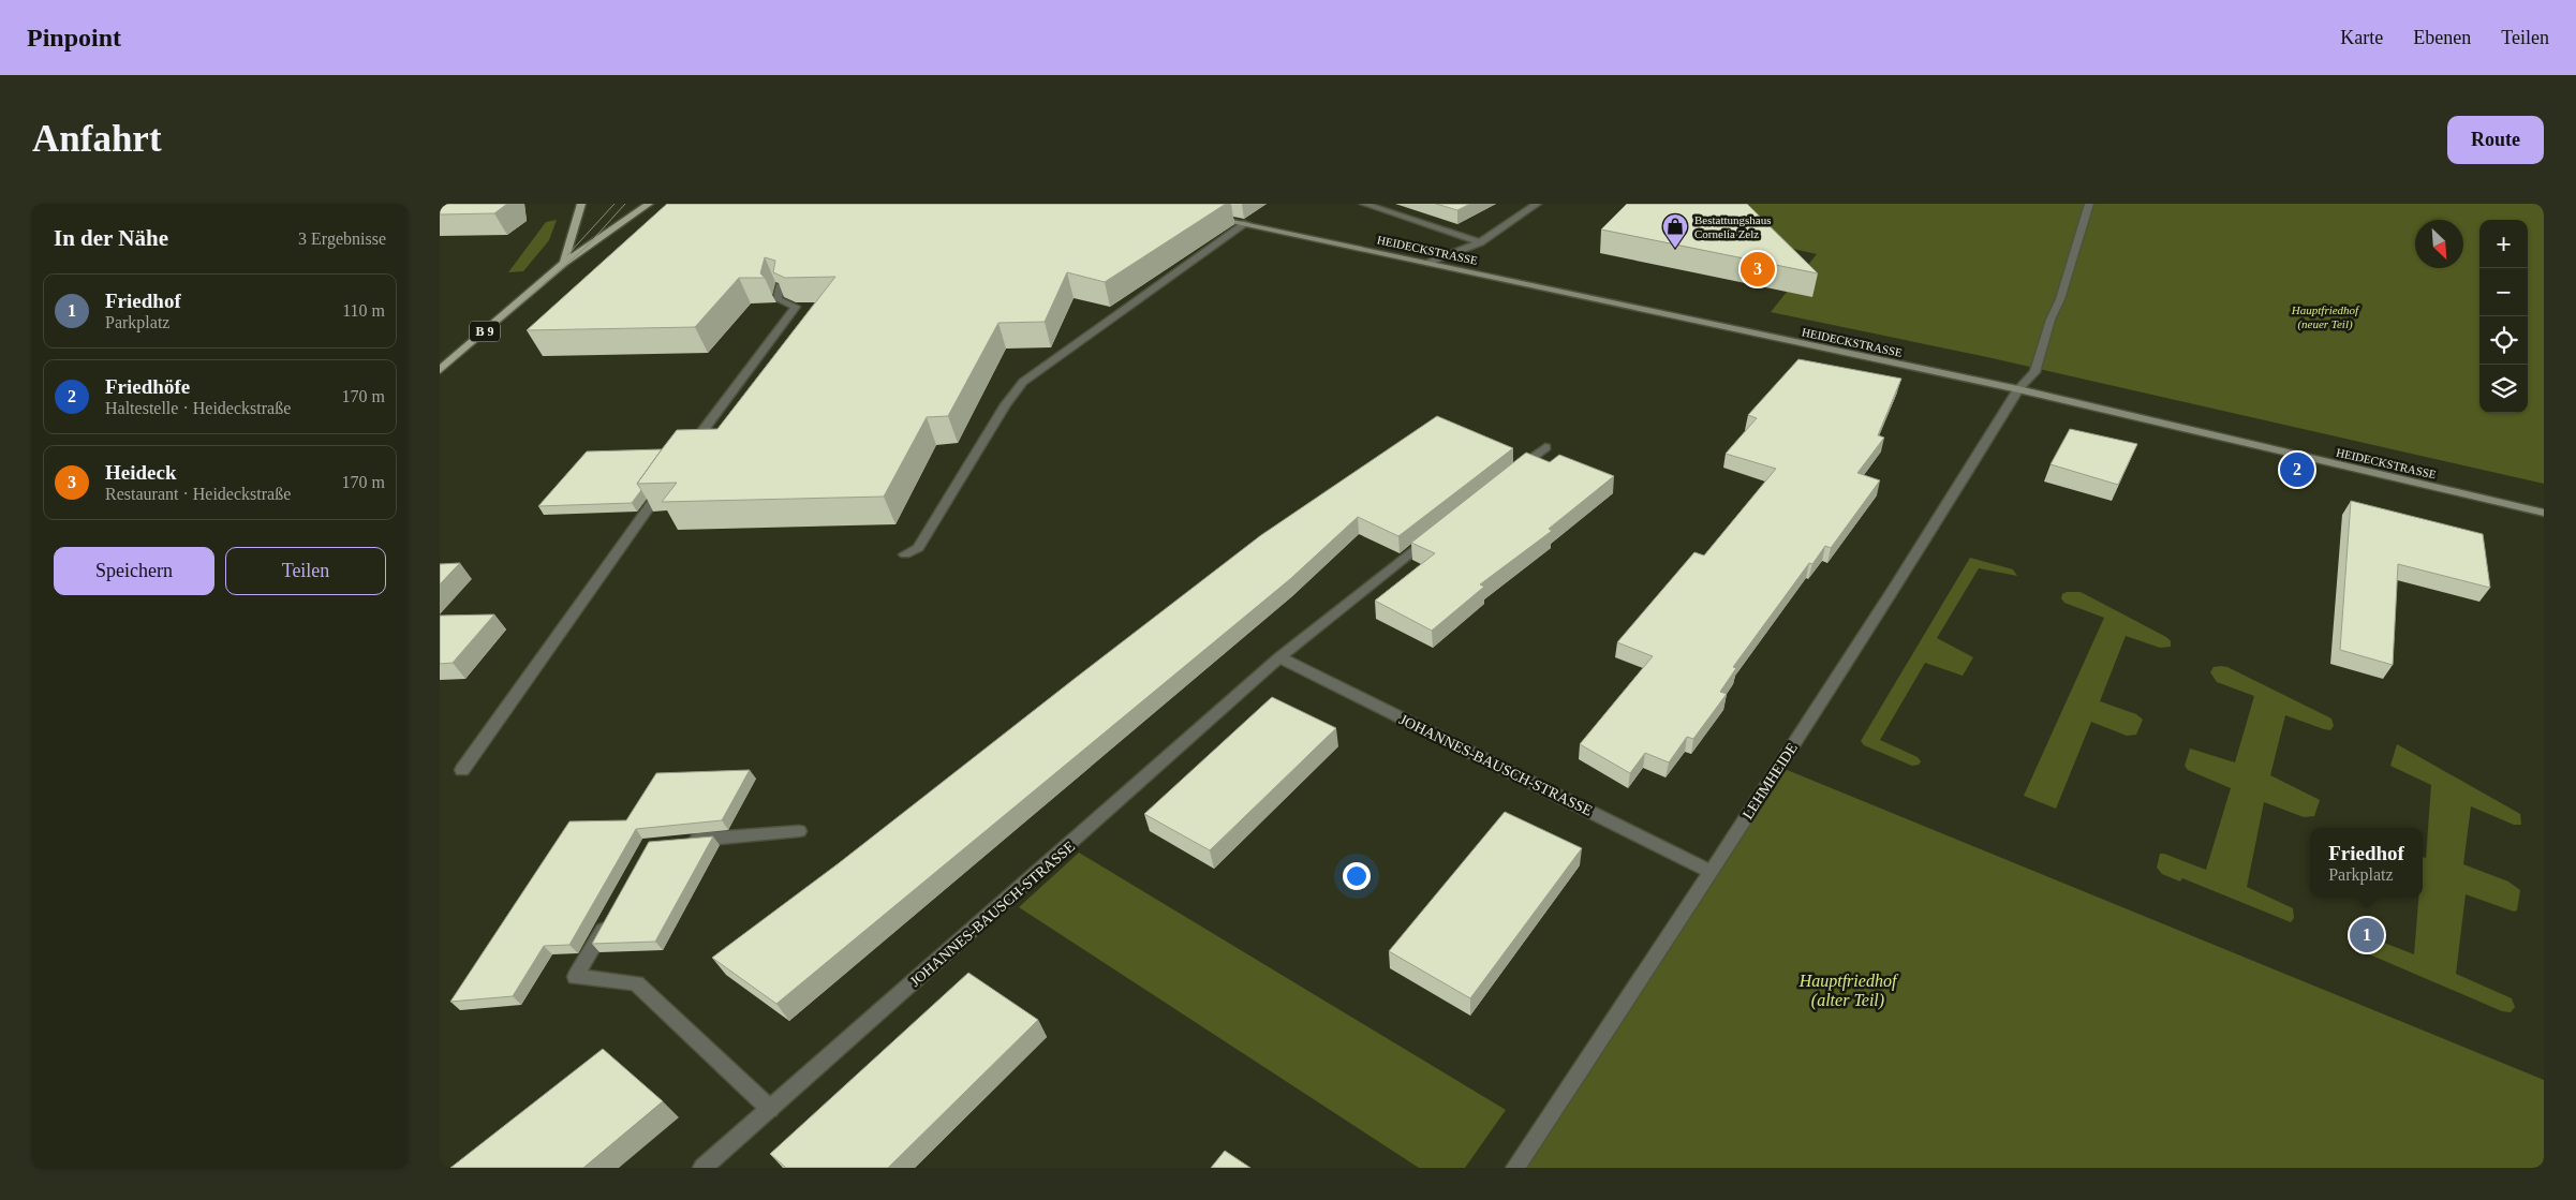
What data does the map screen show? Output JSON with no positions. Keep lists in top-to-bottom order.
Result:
{
  "streets": {
    "main road": ["B 9"],
    "street": ["HEIDECKSTRASSE", "JOHANNES-BAUSCH-STRASSE", "LEHMHEIDE"]
  },
  "crossings": [
    ["HEIDECKSTRASSE", "LEHMHEIDE"],
    ["JOHANNES-BAUSCH-STRASSE", "LEHMHEIDE"]
  ],
  "parks": ["Hauptfriedhof (neuer Teil)", "Hauptfriedhof (alter Teil)"],
  "places": {
    "shop": ["Bestattungshaus Cornelia Zelz"]
  },
  "north": "bottom right",
  "page": {
    "header": "Pinpoint",
    "nav": ["Karte", "Ebenen", "Teilen"],
    "buttons": [
      "Route",
      ["Speichern", "Teilen"]
    ],
    "title": "Anfahrt",
    "heading": ["In der Nähe", "3 Ergebnisse"],
    "map_buttons": ["+", "−"],
    "pins": ["3", "2", "1"],
    "list": [
      {
        "mark": "1",
        "name": "Friedhof",
        "note": "Parkplatz",
        "value": "110 m"
      },
      {
        "mark": "2",
        "name": "Friedhöfe",
        "note": "Haltestelle · Heideckstraße",
        "value": "170 m"
      },
      {
        "mark": "3",
        "name": "Heideck",
        "note": "Restaurant · Heideckstraße",
        "value": "170 m"
      }
    ],
    "popup": ["Friedhof", "Parkplatz"]
  }
}
